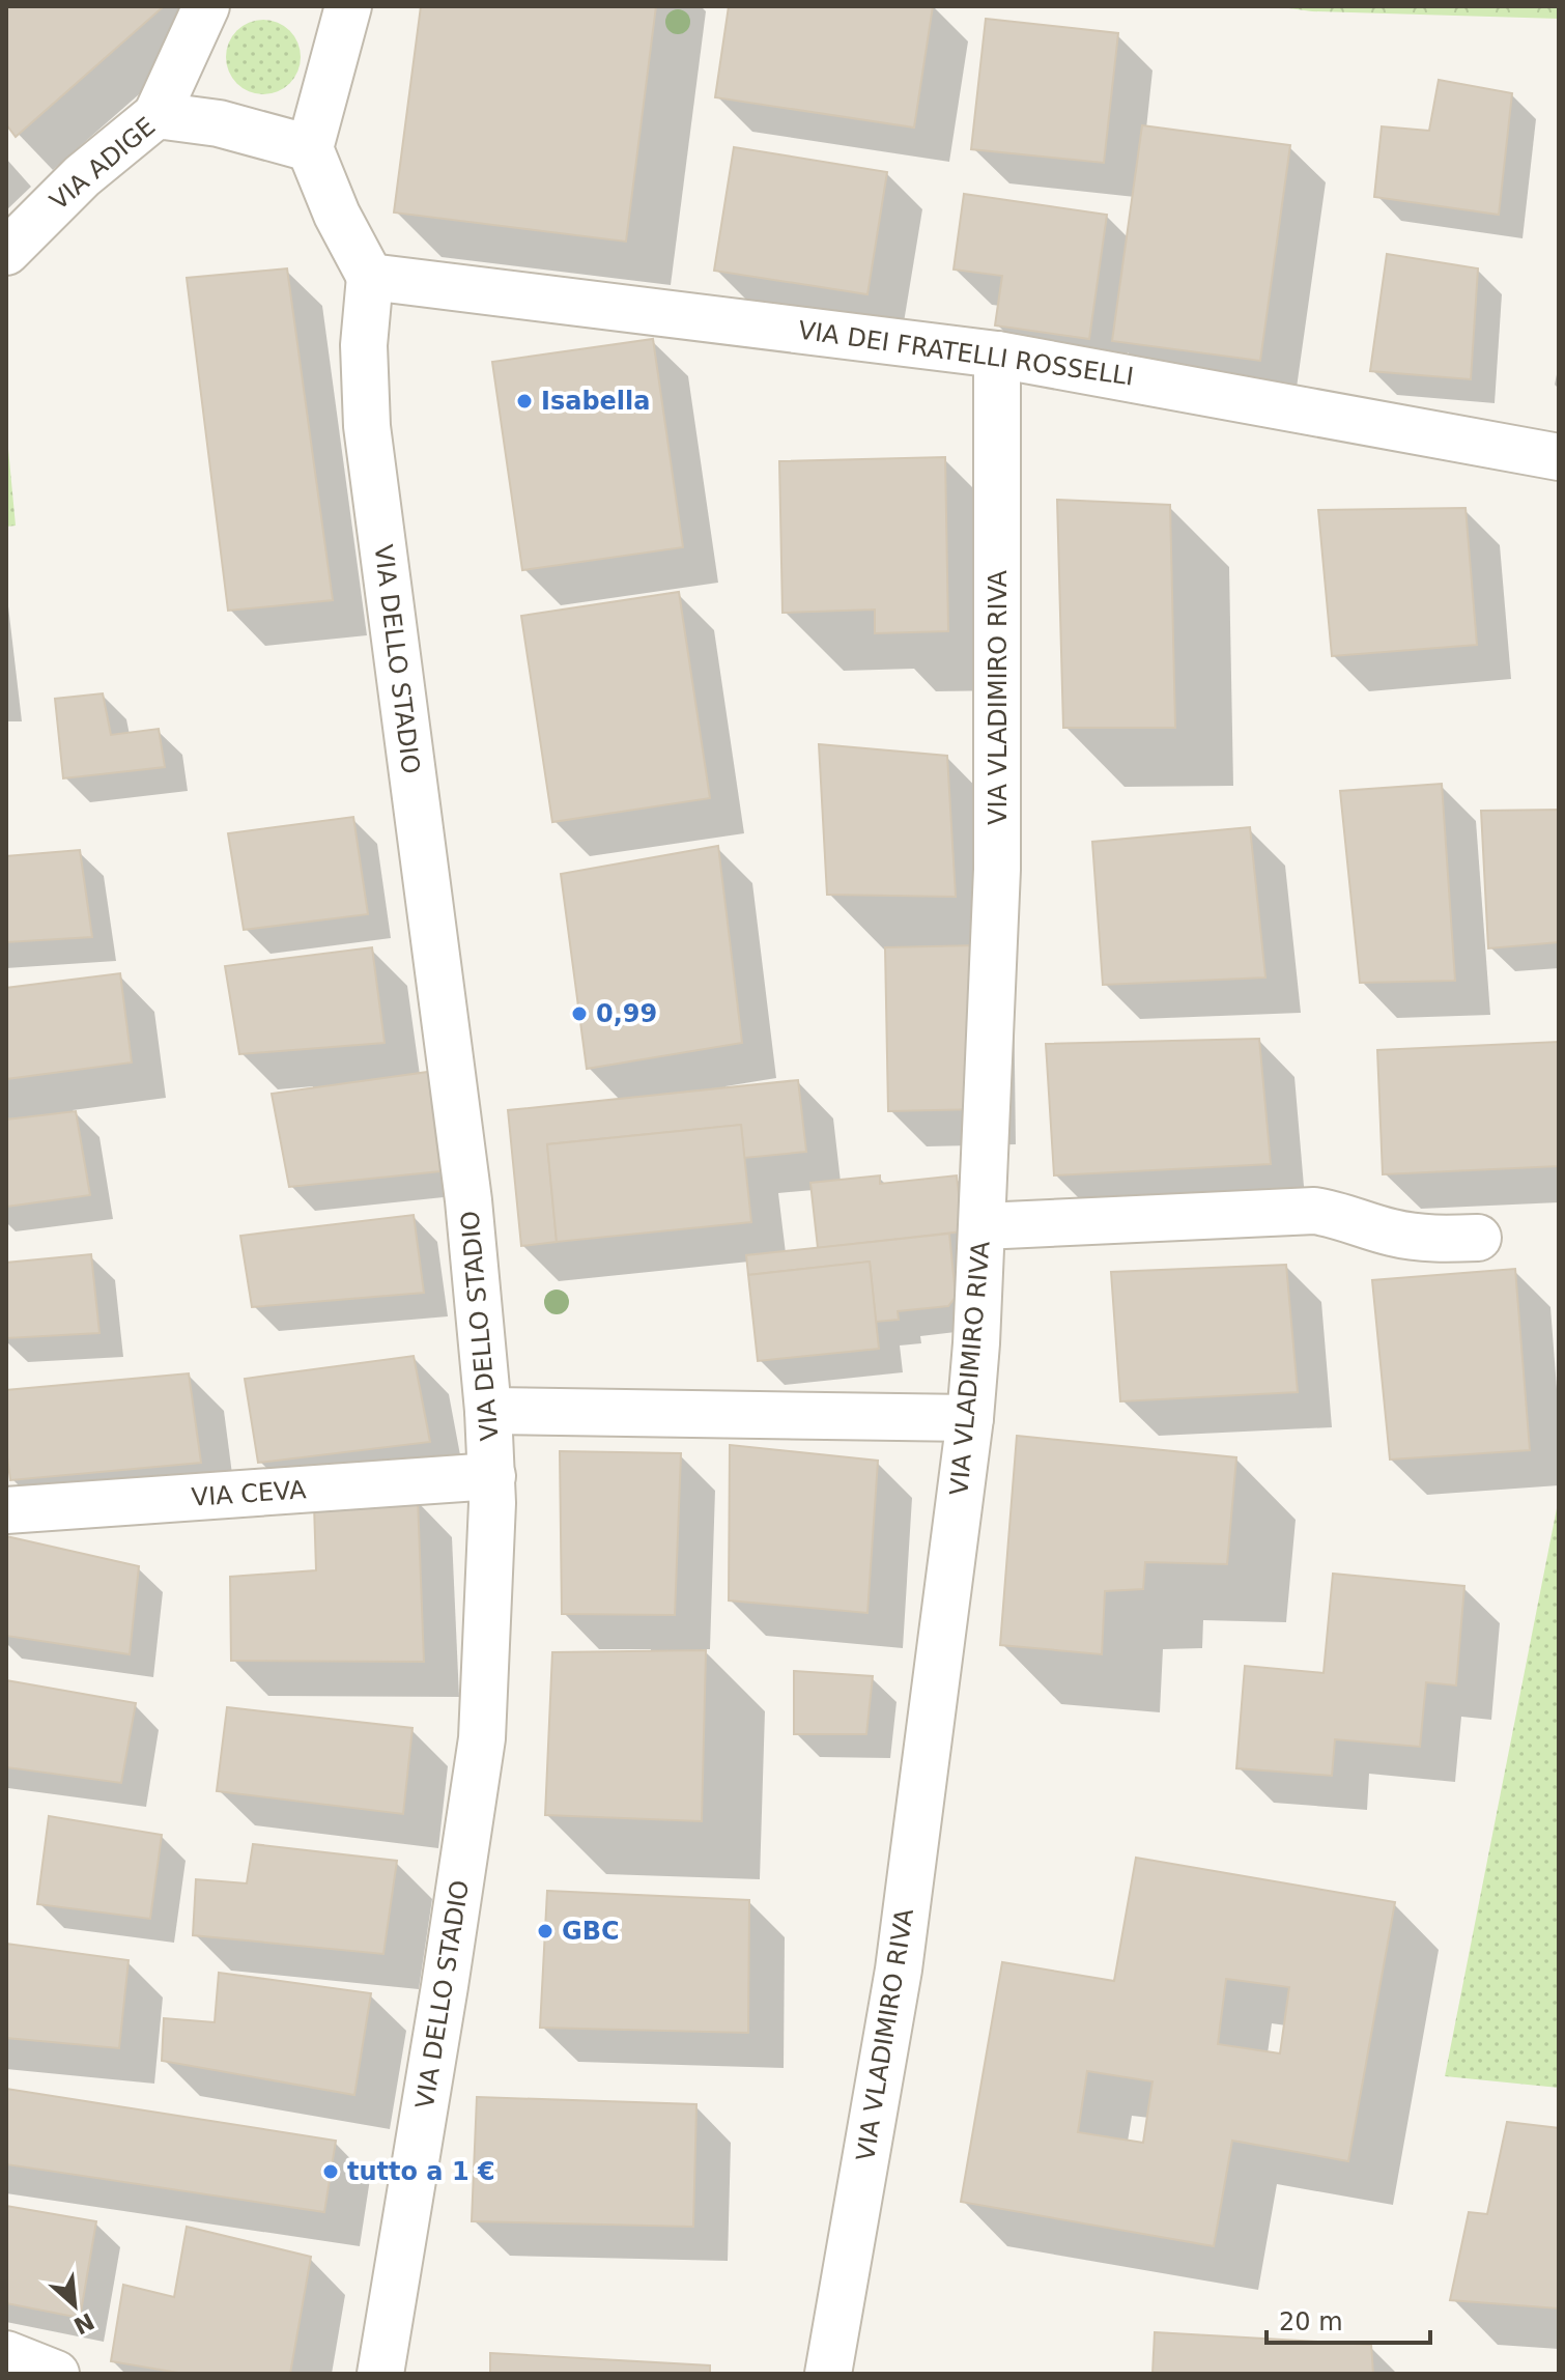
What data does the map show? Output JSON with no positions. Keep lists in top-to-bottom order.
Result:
{
  "streets": {
    "street": [
      "VIA ADIGE",
      "VIA DEI FRATELLI ROSSELLI",
      "VIA DELLO STADIO",
      "VIA VLADIMIRO RIVA",
      "VIA CEVA"
    ]
  },
  "crossings": [
    ["VIA DEI FRATELLI ROSSELLI", "VIA DELLO STADIO"],
    ["VIA DEI FRATELLI ROSSELLI", "VIA VLADIMIRO RIVA"],
    ["VIA DELLO STADIO", "VIA CEVA"]
  ],
  "places": [
    "Isabella",
    "0,99",
    "GBC",
    "tutto a 1 €"
  ],
  "scale_bar": "20 m",
  "north": "bottom right"
}
